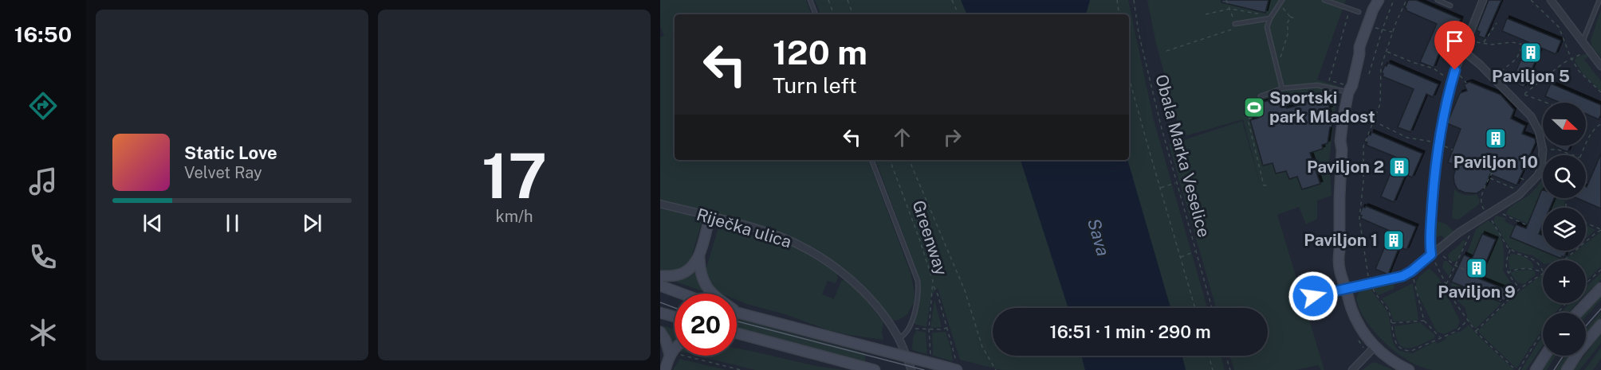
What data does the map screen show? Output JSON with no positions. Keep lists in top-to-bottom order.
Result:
{
  "streets": {
    "street": ["Riječka ulica"],
    "path": ["Obala Marka Veselice", "Greenway"]
  },
  "water": ["Sava"],
  "places": {
    "building": [
      "Paviljon 5",
      "Paviljon 10",
      "Paviljon 2",
      "Paviljon 1",
      "Paviljon 9"
    ],
    "sports": ["Sportski park Mladost"]
  },
  "north": "right",
  "page": {
    "tabs": "16:50",
    "tile": ["17", "km/h"],
    "turn": ["120 m", "Turn left"],
    "map_buttons": ["+", "−"],
    "song": ["Static Love", "Velvet Ray"],
    "limit": "20",
    "trip": "16:51 · 1 min · 290 m"
  }
}
